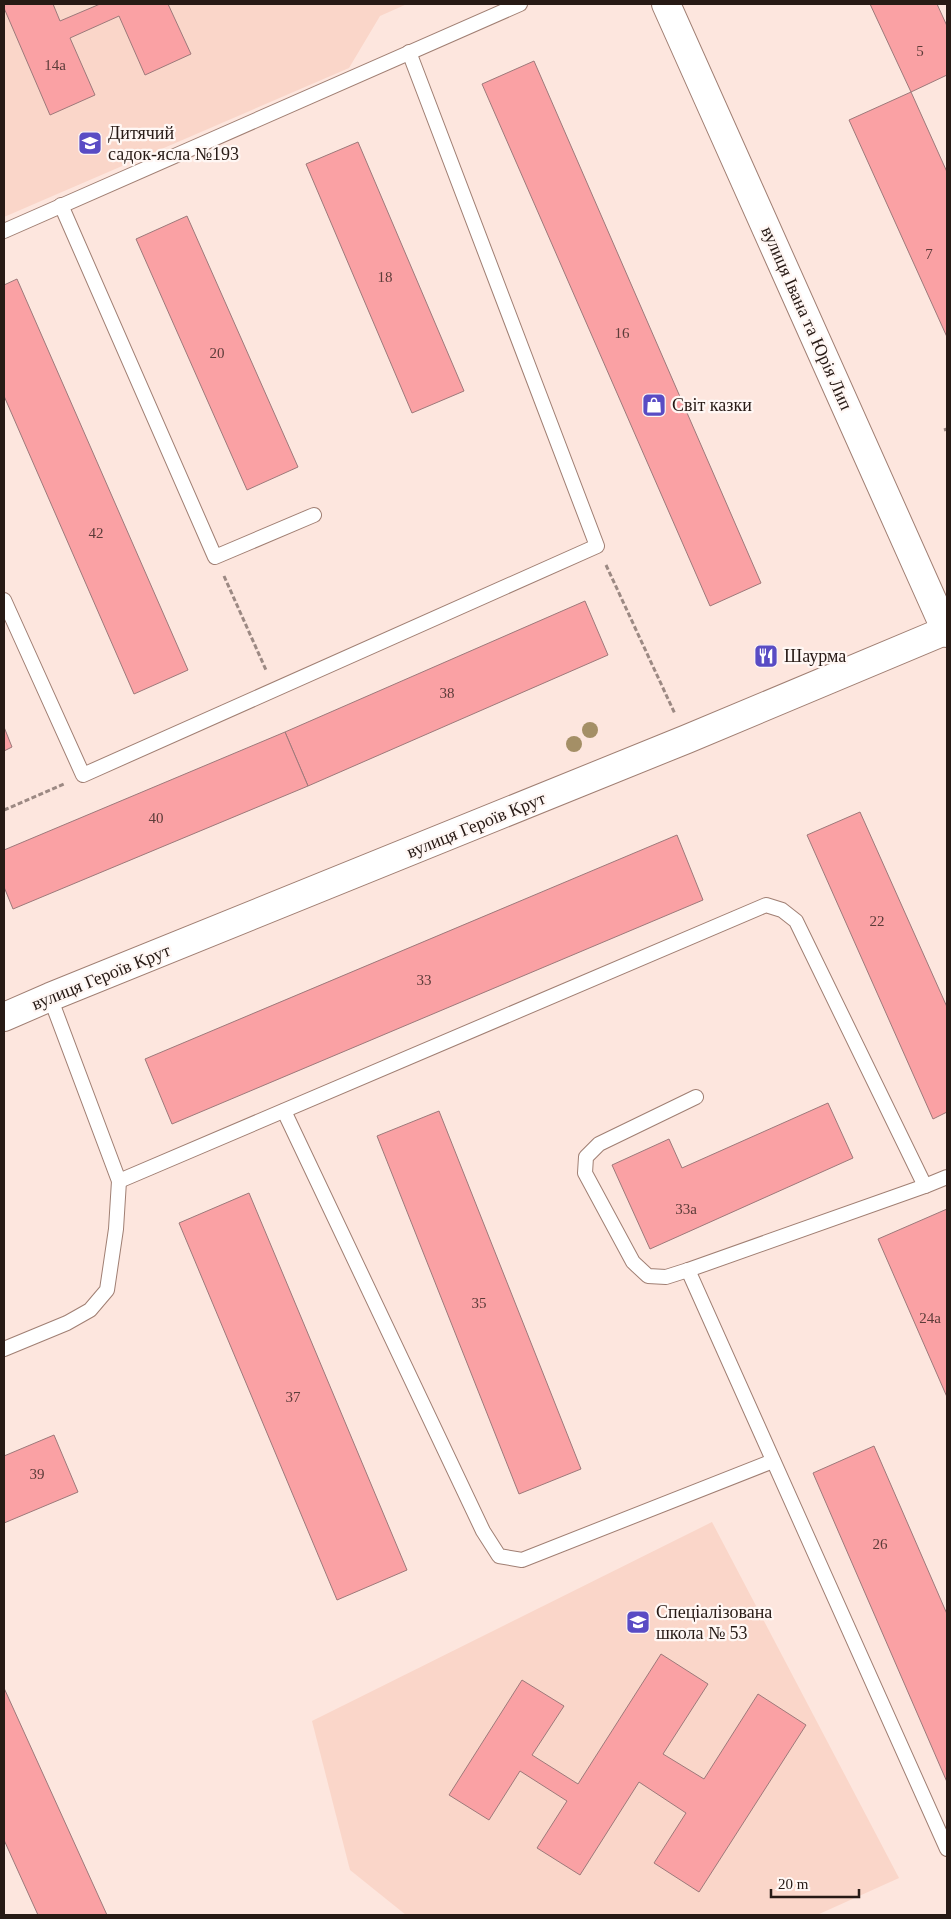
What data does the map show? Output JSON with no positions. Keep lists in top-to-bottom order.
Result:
{
  "streets": {
    "street": ["вулиця Івана та Юрія Лип", "вулиця Героїв Крут"]
  },
  "crossings": [
    ["вулиця Івана та Юрія Лип", "вулиця Героїв Крут"]
  ],
  "places": {
    "school or university": ["Дитячий садок-ясла №193", "Спеціалізована школа № 53"],
    "shop": ["Світ казки"],
    "restaurant": ["Шаурма"]
  },
  "house_numbers": [
    "5",
    "14а",
    "7",
    "18",
    "16",
    "20",
    "42",
    "38",
    "40",
    "22",
    "33",
    "33а",
    "35",
    "24а",
    "37",
    "39",
    "26"
  ],
  "scale_bar": "20 m"
}
